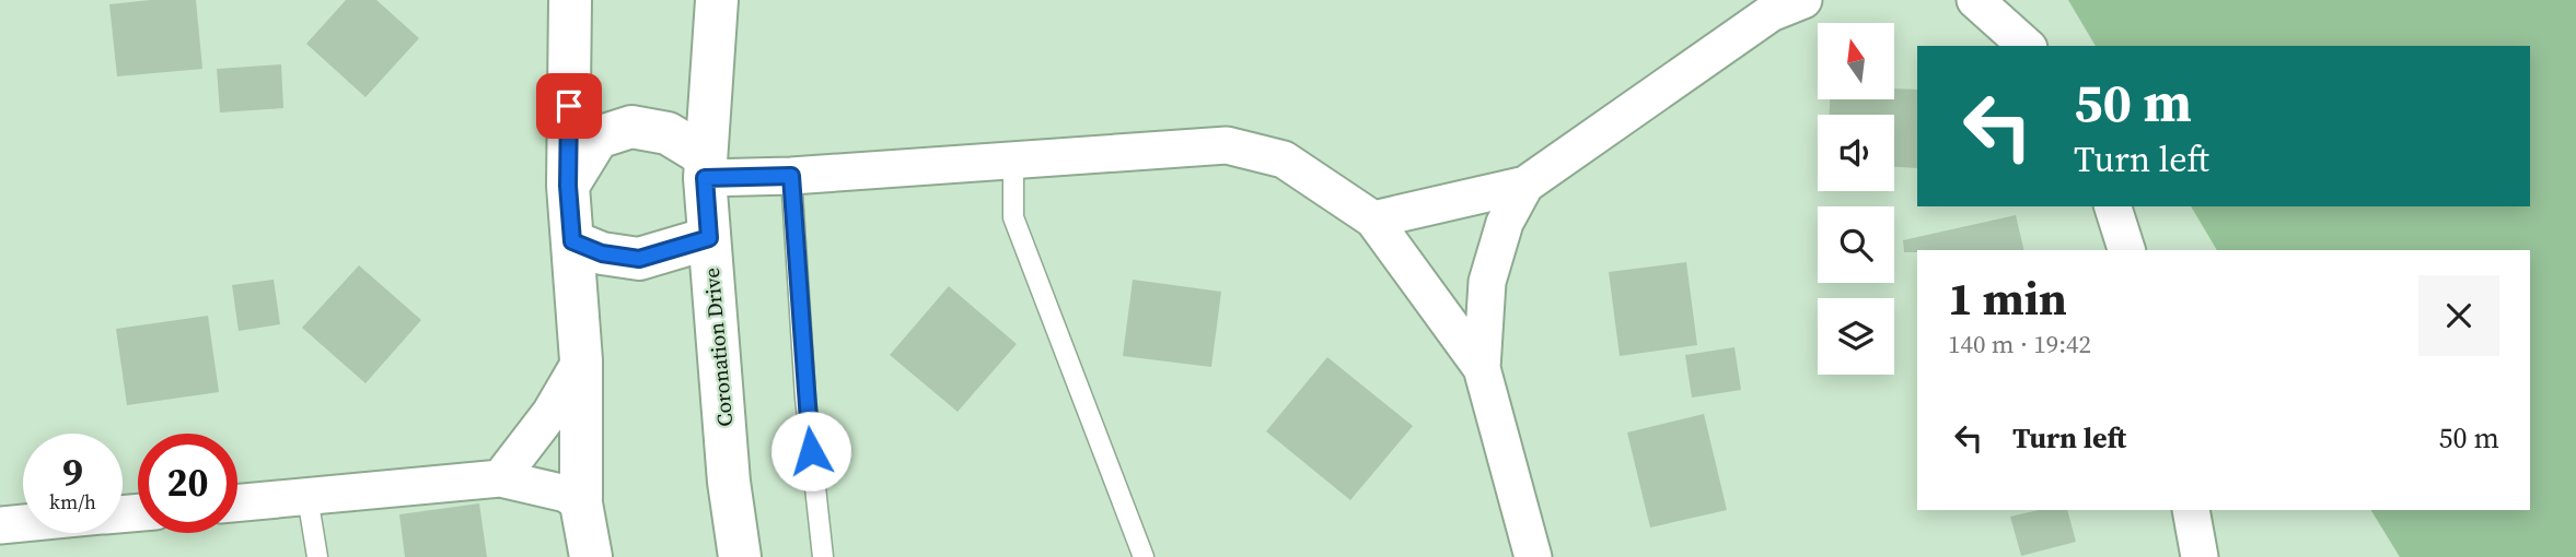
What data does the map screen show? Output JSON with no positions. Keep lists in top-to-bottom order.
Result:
{
  "streets": {
    "street": ["Coronation Drive"]
  },
  "north": "top",
  "page": {
    "turn": ["50 m", "Turn left"],
    "heading": ["1 min", "140 m · 19:42"],
    "list": [
      {
        "name": "Turn left",
        "value": "50 m"
      }
    ],
    "speed": "9 km/h",
    "limit": "20"
  }
}
